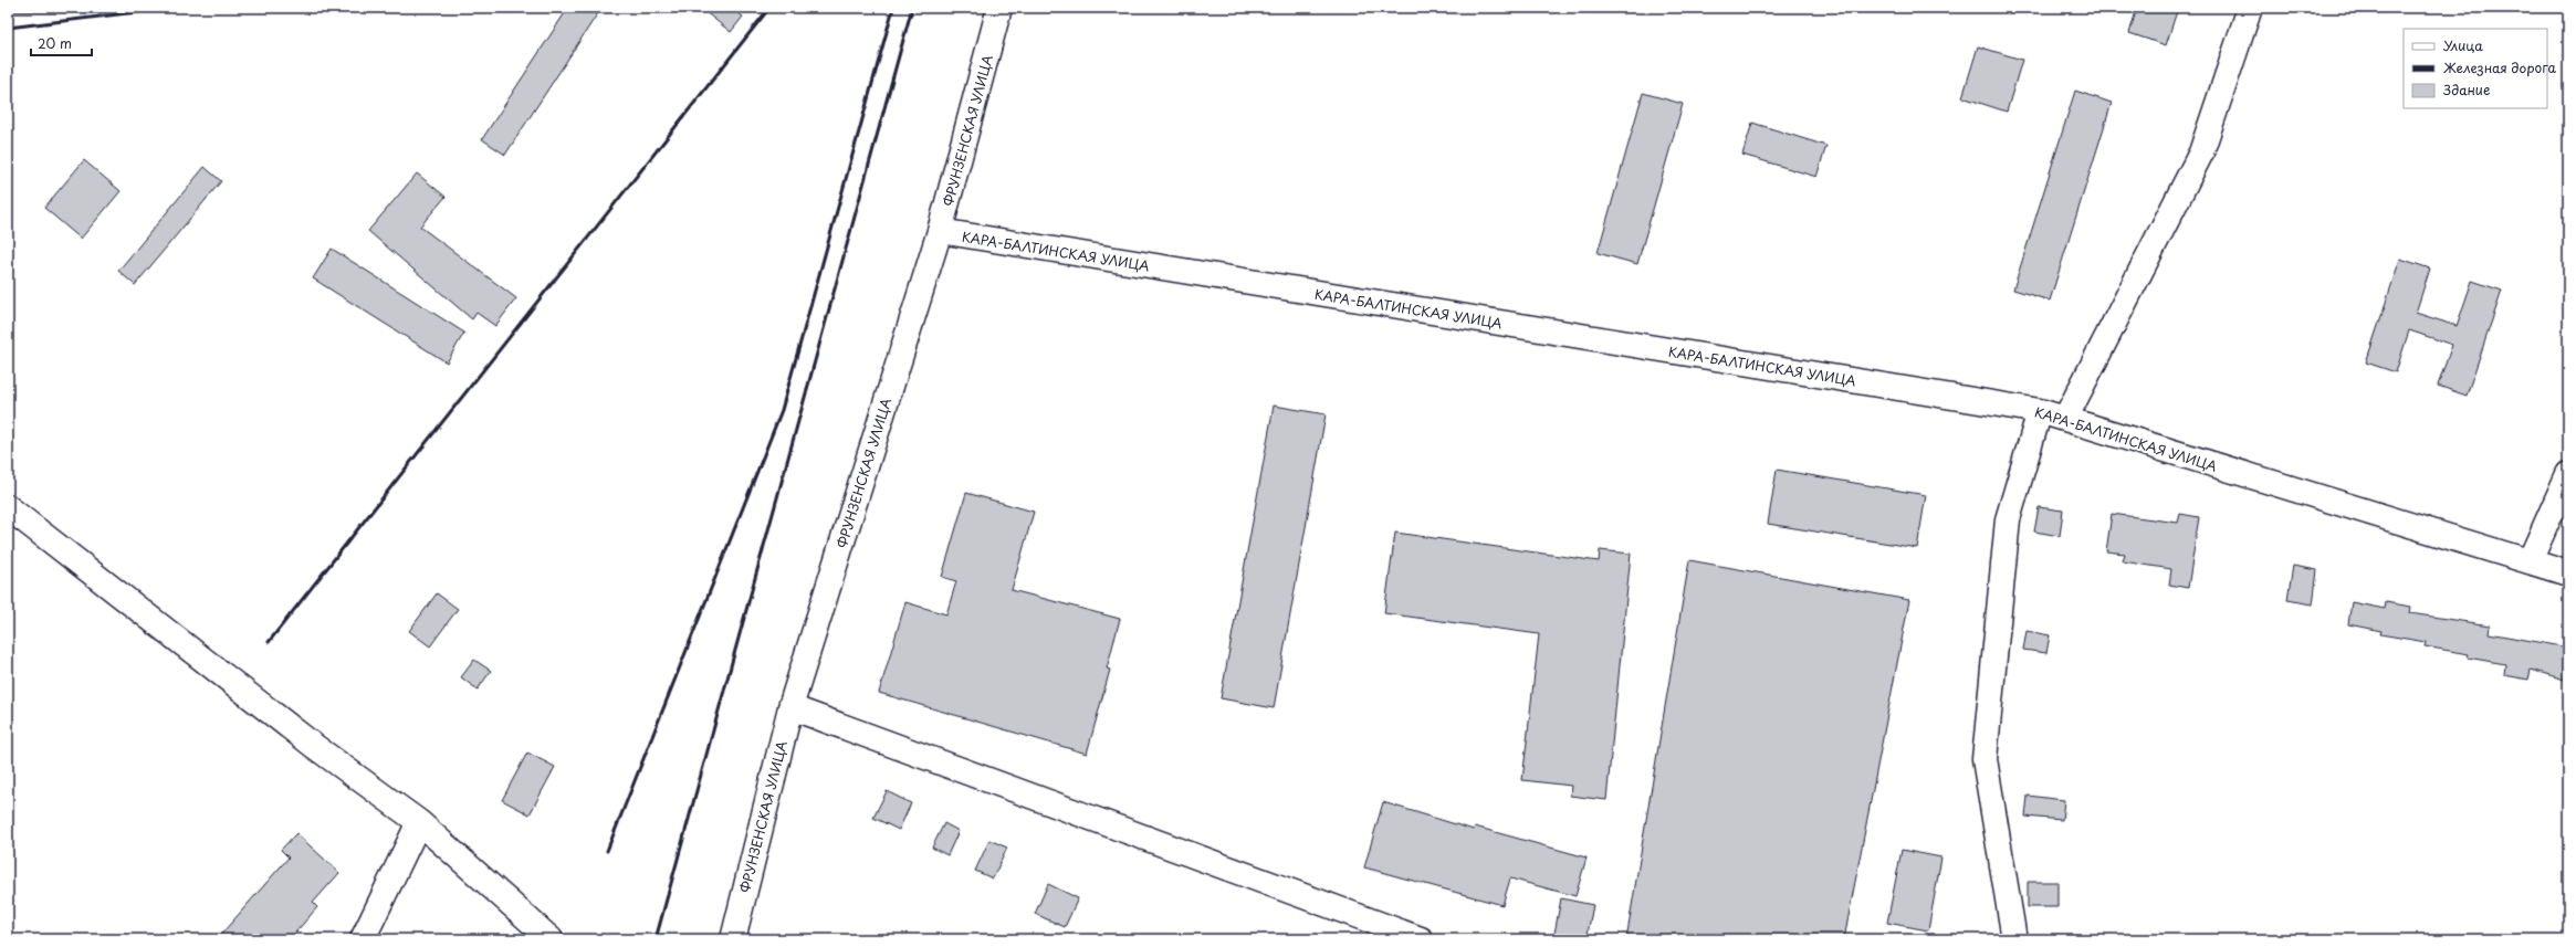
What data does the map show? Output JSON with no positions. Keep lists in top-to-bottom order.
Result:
{
  "streets": {
    "street": ["ФРУНЗЕНСКАЯ УЛИЦА", "КАРА-БАЛТИНСКАЯ УЛИЦА"]
  },
  "crossings": [
    ["ФРУНЗЕНСКАЯ УЛИЦА", "КАРА-БАЛТИНСКАЯ УЛИЦА"]
  ],
  "legend": ["Улица", "Железная дорога", "Здание"],
  "scale_bar": "20 m"
}
